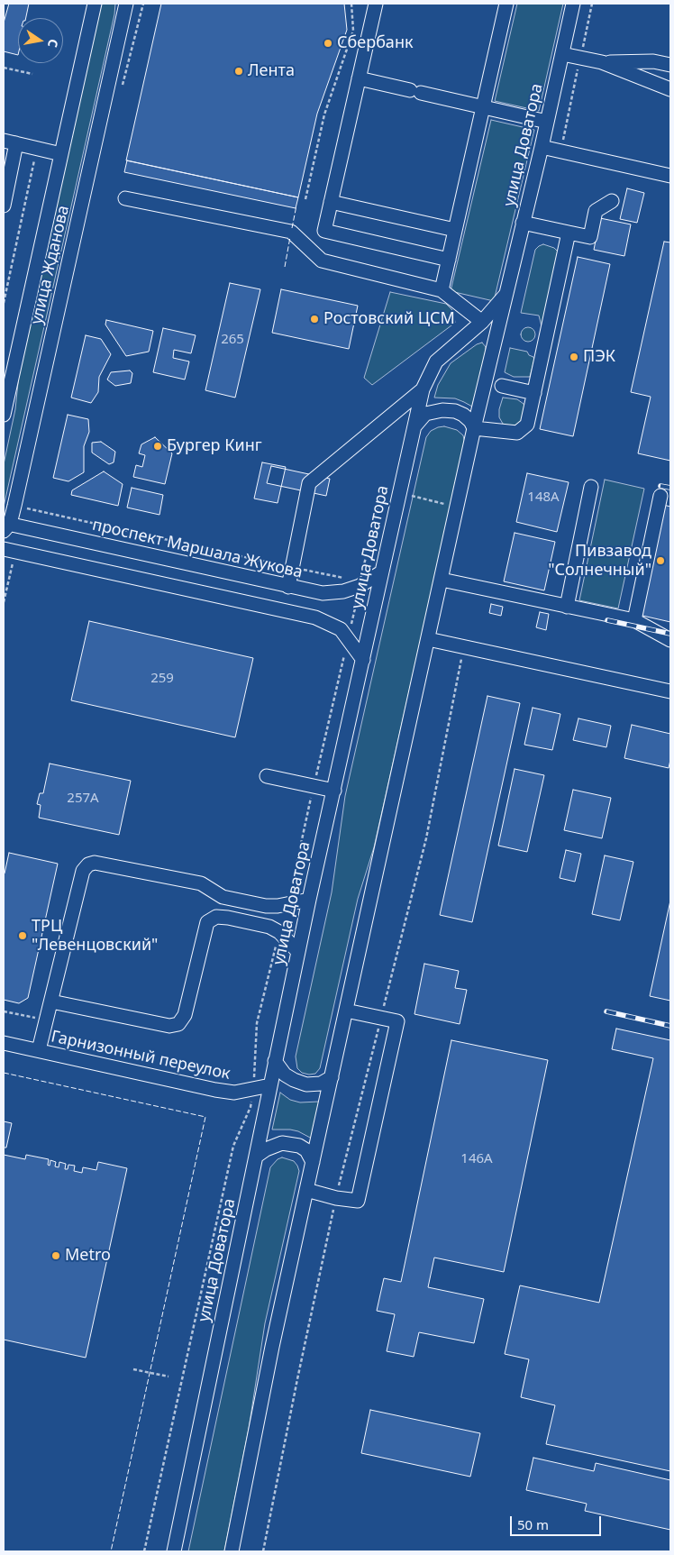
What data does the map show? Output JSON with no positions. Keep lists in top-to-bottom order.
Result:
{
  "streets": {
    "street": [
      "улица Доватора",
      "улица Жданова",
      "проспект Маршала Жукова",
      "Гарнизонный переулок"
    ]
  },
  "crossings": [
    ["улица Доватора", "проспект Маршала Жукова"],
    ["улица Доватора", "Гарнизонный переулок"],
    ["улица Жданова", "проспект Маршала Жукова"]
  ],
  "places": [
    "Сбербанк",
    "Лента",
    "Ростовский ЦСМ",
    "ПЭК",
    "Бургер Кинг",
    "Пивзавод \"Солнечный\"",
    "ТРЦ \"Левенцовский\"",
    "Metro"
  ],
  "house_numbers": [
    "265",
    "148А",
    "259",
    "257А",
    "146А"
  ],
  "scale_bar": "50 m",
  "north": "right"
}
